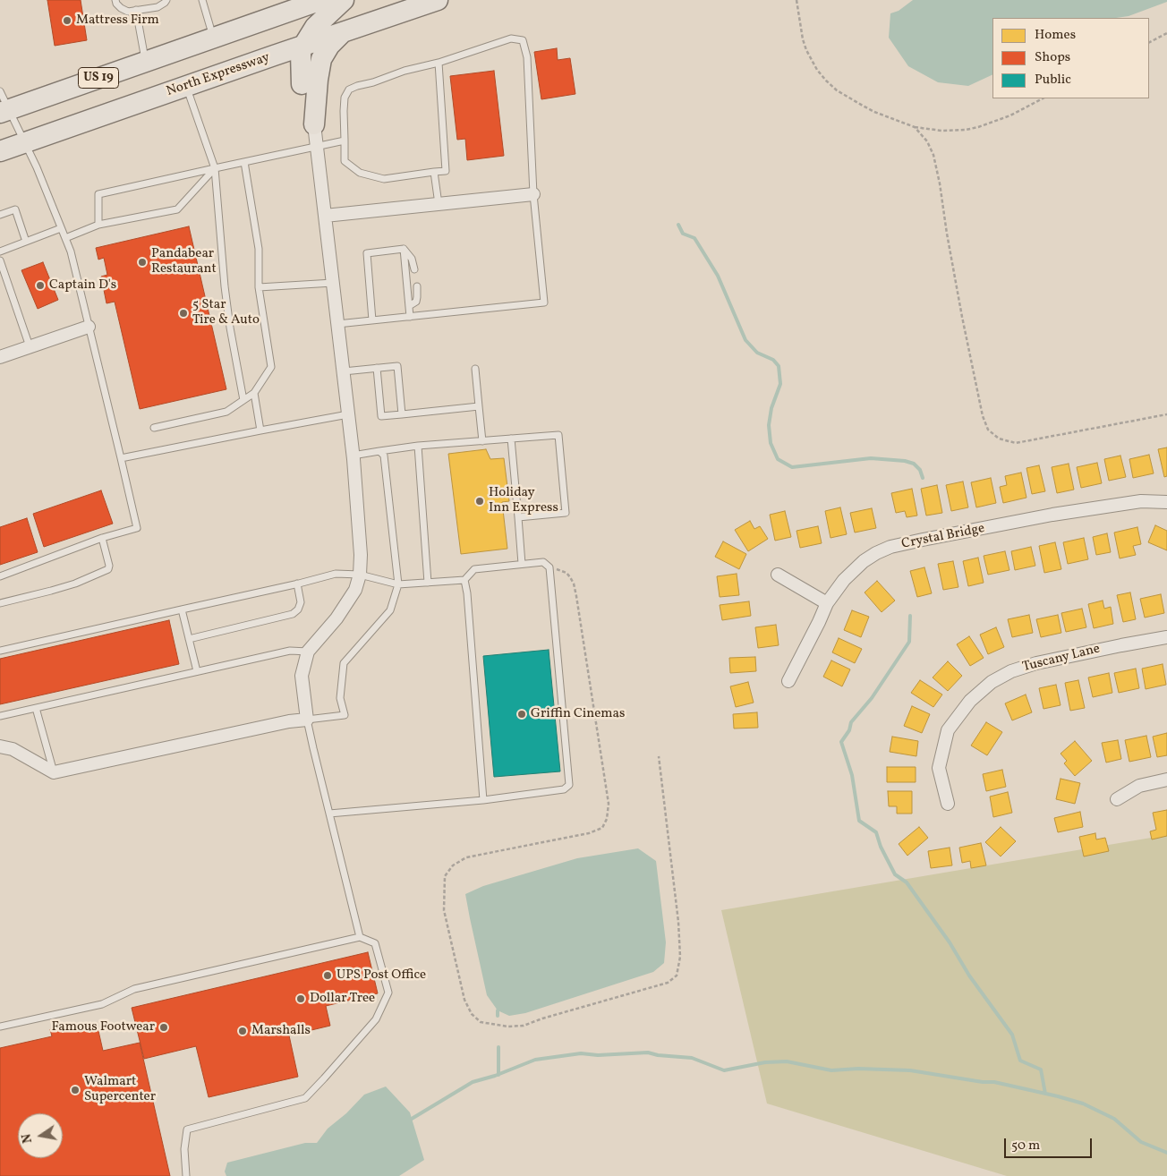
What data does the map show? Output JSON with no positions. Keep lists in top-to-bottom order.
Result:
{
  "streets": {
    "highway": ["North Expressway", "US 19"],
    "street": ["Crystal Bridge", "Tuscany Lane"]
  },
  "places": [
    "Mattress Firm",
    "Pandabear Restaurant",
    "Captain D's",
    "5 Star Tire & Auto",
    "Holiday Inn Express",
    "Griffin Cinemas",
    "UPS Post Office",
    "Dollar Tree",
    "Famous Footwear",
    "Marshalls",
    "Walmart Supercenter"
  ],
  "legend": ["Homes", "Shops", "Public"],
  "scale_bar": "50 m",
  "north": "left"
}
